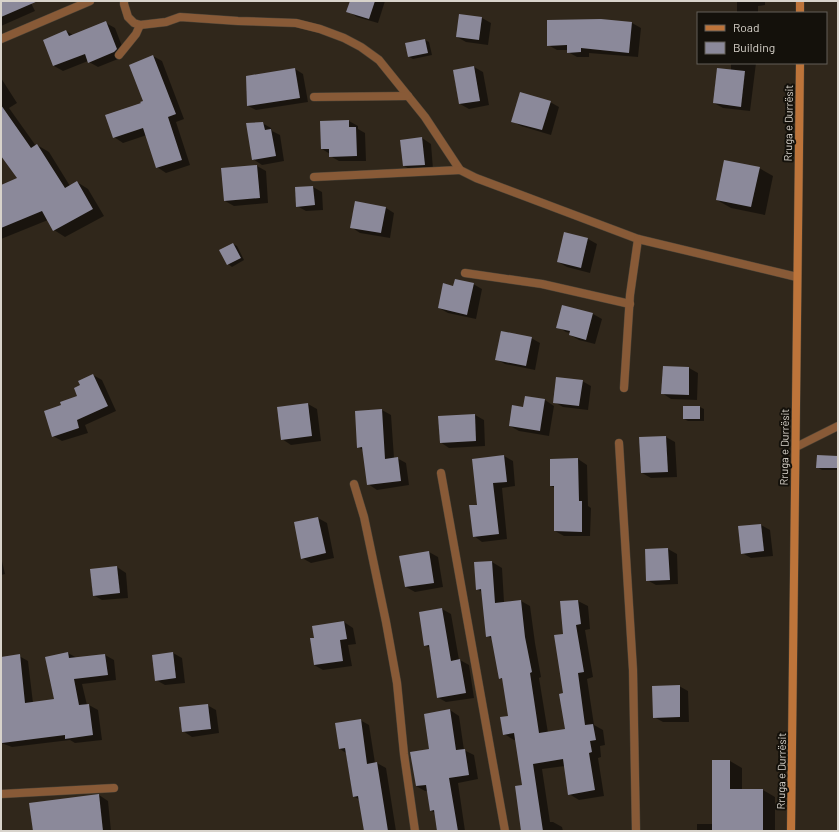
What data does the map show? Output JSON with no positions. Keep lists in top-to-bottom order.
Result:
{
  "streets": {
    "main road": ["Rruga e Durrësit"]
  },
  "legend": ["Road", "Building"]
}
